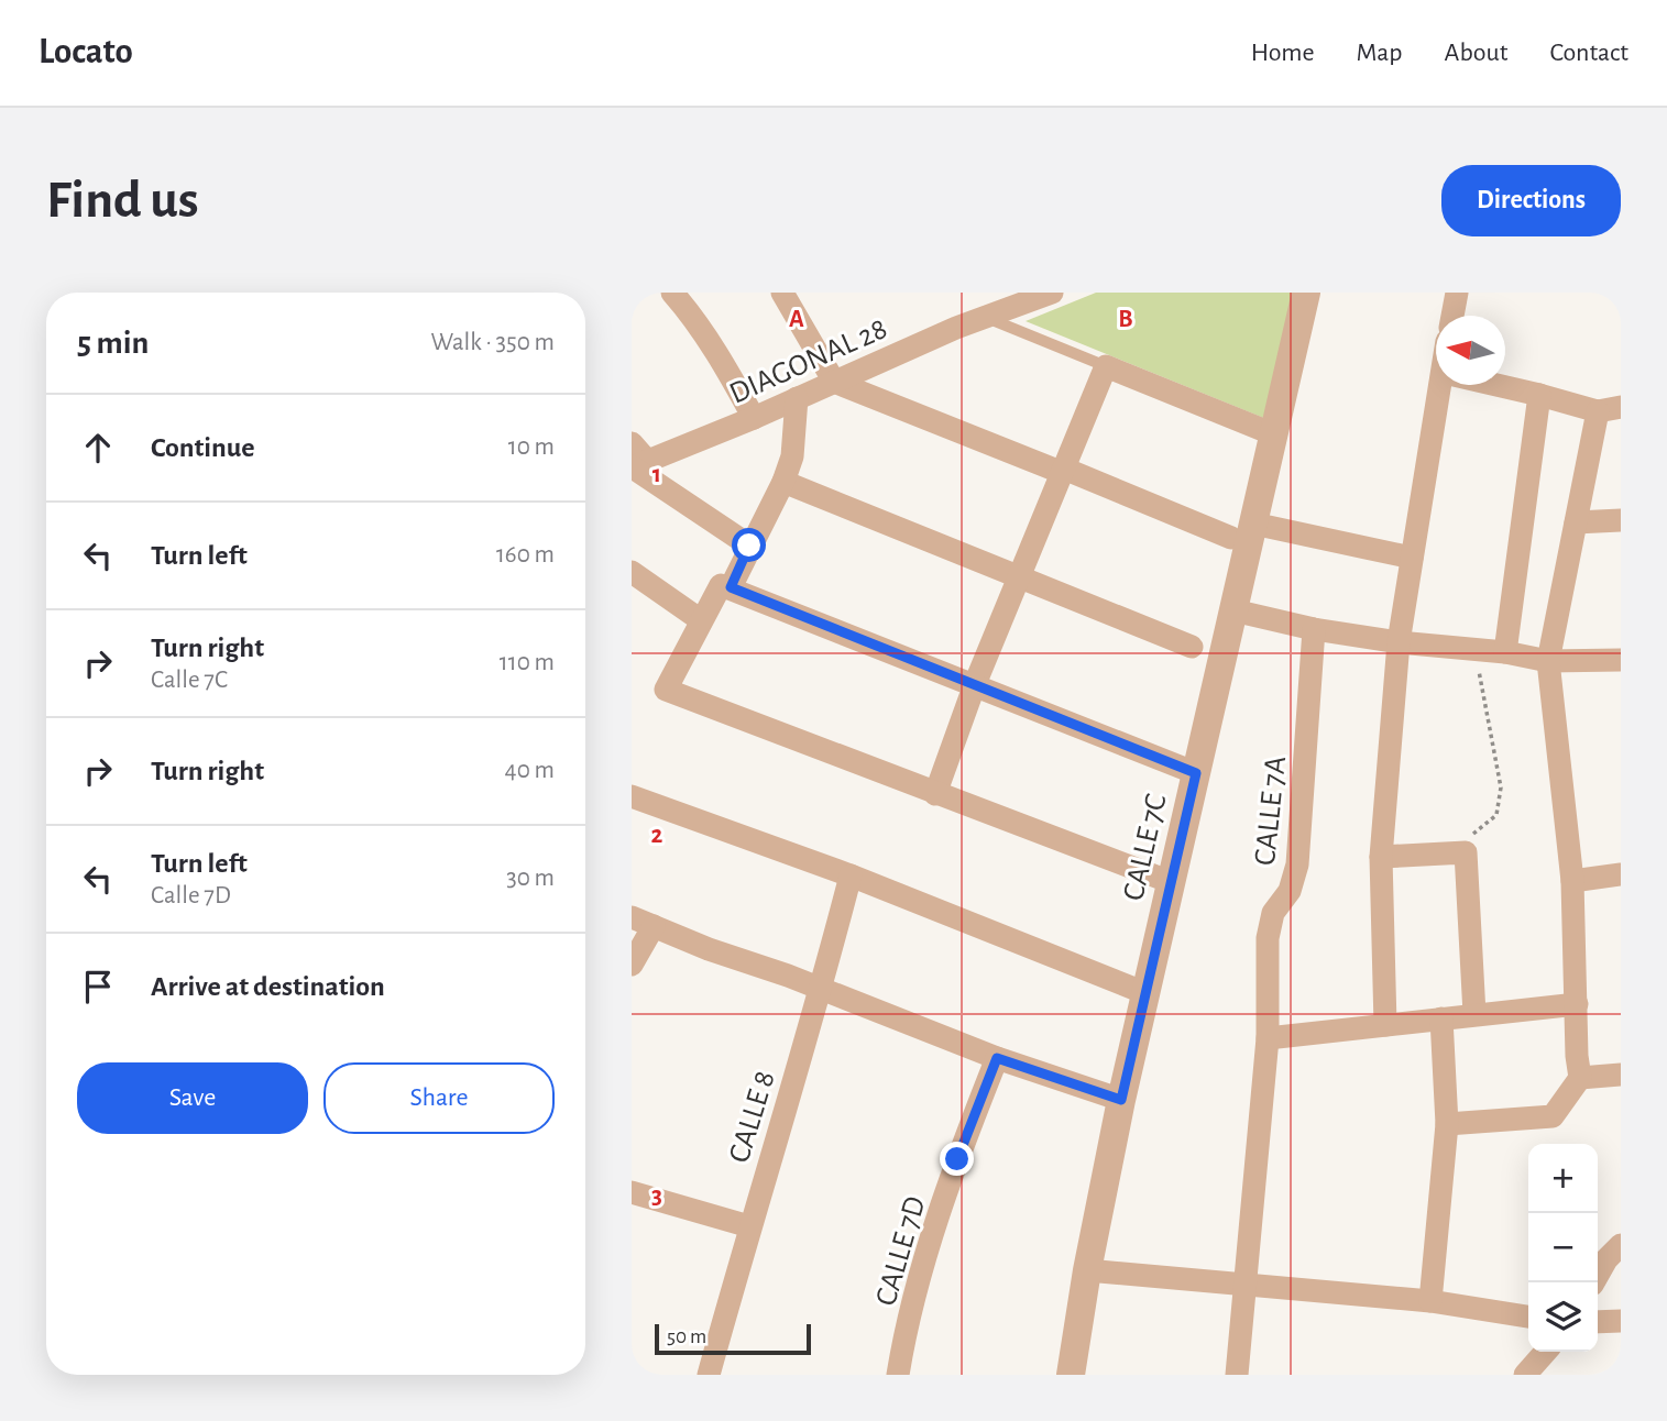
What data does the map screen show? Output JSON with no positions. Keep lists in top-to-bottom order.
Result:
{
  "streets": {
    "street": [
      "DIAGONAL 28",
      "CALLE 7A",
      "CALLE 7C",
      "CALLE 8",
      "CALLE 7D"
    ]
  },
  "scale_bar": "50 m",
  "north": "left",
  "page": {
    "header": "Locato",
    "nav": [
      "Home",
      "Map",
      "About",
      "Contact"
    ],
    "buttons": [
      "Directions",
      ["Save", "Share"]
    ],
    "title": "Find us",
    "heading": ["5 min", "Walk · 350 m"],
    "list": [
      ["Continue", "10 m"],
      ["Turn left", "160 m"],
      ["Turn right", "Calle 7C", "110 m"],
      ["Turn right", "40 m"],
      ["Turn left", "Calle 7D", "30 m"],
      "Arrive at destination"
    ],
    "map_buttons": ["+", "−"],
    "scale": "50 m"
  },
  "grid": {
    "columns": ["A", "B"],
    "rows": ["1", "2", "3"]
  }
}
